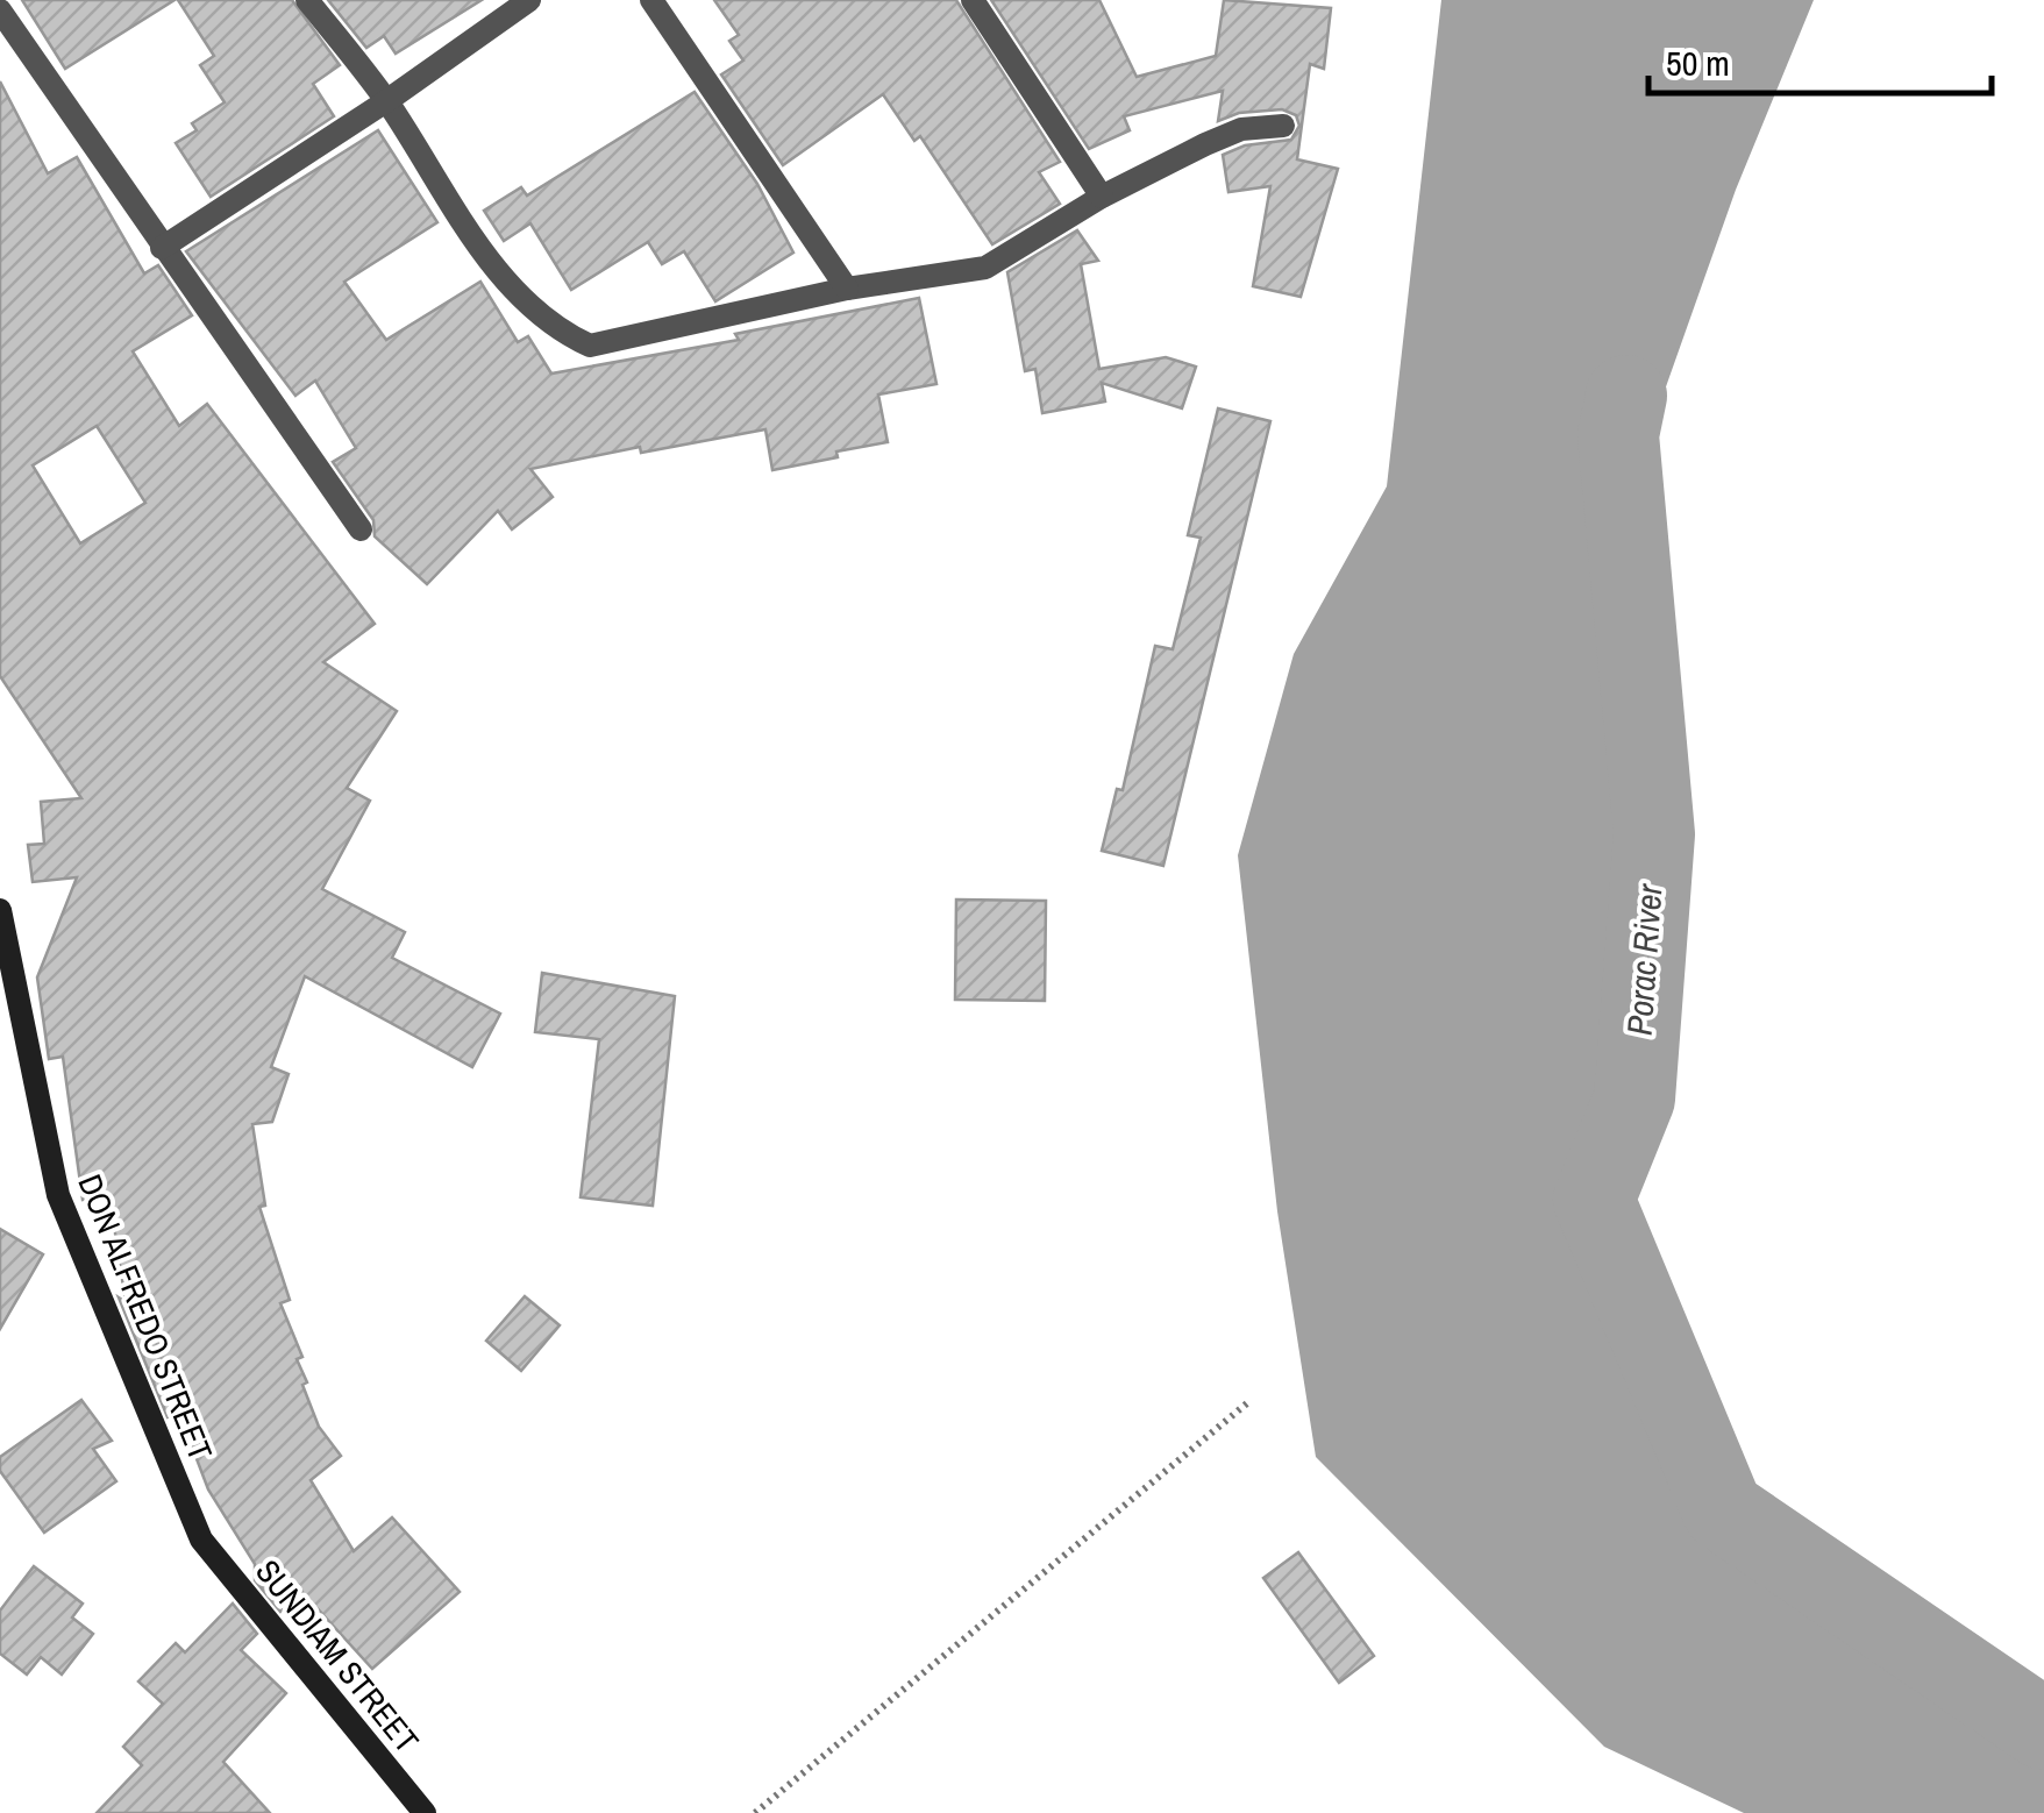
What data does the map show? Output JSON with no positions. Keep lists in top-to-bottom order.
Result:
{
  "streets": {
    "street": ["DON ALFREDO STREET", "SUNDIAM STREET"]
  },
  "crossings": [
    ["DON ALFREDO STREET", "SUNDIAM STREET"]
  ],
  "water": ["Porac River"],
  "scale_bar": "50 m"
}
